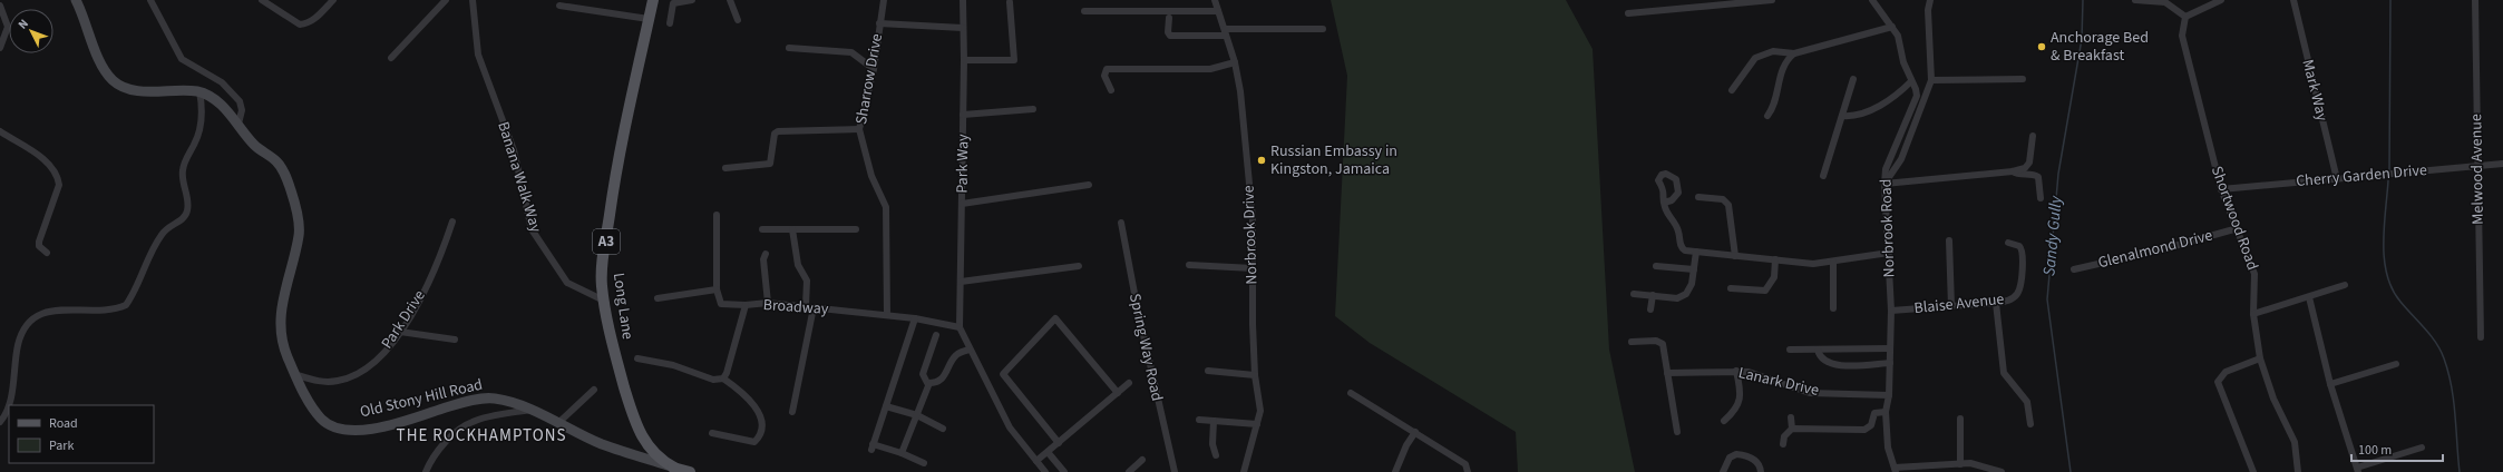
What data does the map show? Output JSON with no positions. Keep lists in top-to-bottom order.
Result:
{
  "streets": {
    "main road": ["A3", "Long Lane"],
    "street": [
      "Sharrow Drive",
      "Mark Way",
      "Park Way",
      "Melwood Avenue",
      "Cherry Garden Drive",
      "Banana Walk Way",
      "Shortwood Road",
      "Norbrook Road",
      "Norbrook Drive",
      "Glenalmond Drive",
      "Blaise Avenue",
      "Broadway",
      "Park Drive",
      "Spring Way Road",
      "Lanark Drive",
      "Old Stony Hill Road"
    ]
  },
  "crossings": [
    ["Sharrow Drive", "Broadway"],
    ["Mark Way", "Cherry Garden Drive"],
    ["Park Way", "Broadway"],
    ["Melwood Avenue", "Cherry Garden Drive"],
    ["Cherry Garden Drive", "Shortwood Road"],
    ["Banana Walk Way", "Long Lane"],
    ["Shortwood Road", "Glenalmond Drive"],
    ["Norbrook Road", "Blaise Avenue"],
    ["Norbrook Road", "Lanark Drive"],
    ["A3", "Long Lane"],
    ["A3", "Old Stony Hill Road"],
    ["Long Lane", "Old Stony Hill Road"],
    ["Park Drive", "Old Stony Hill Road"]
  ],
  "districts": ["THE ROCKHAMPTONS"],
  "water": ["Sandy Gully"],
  "places": ["Anchorage Bed & Breakfast", "Russian Embassy in Kingston, Jamaica"],
  "legend": ["Road", "Park"],
  "scale_bar": "100 m",
  "north": "top left"
}
